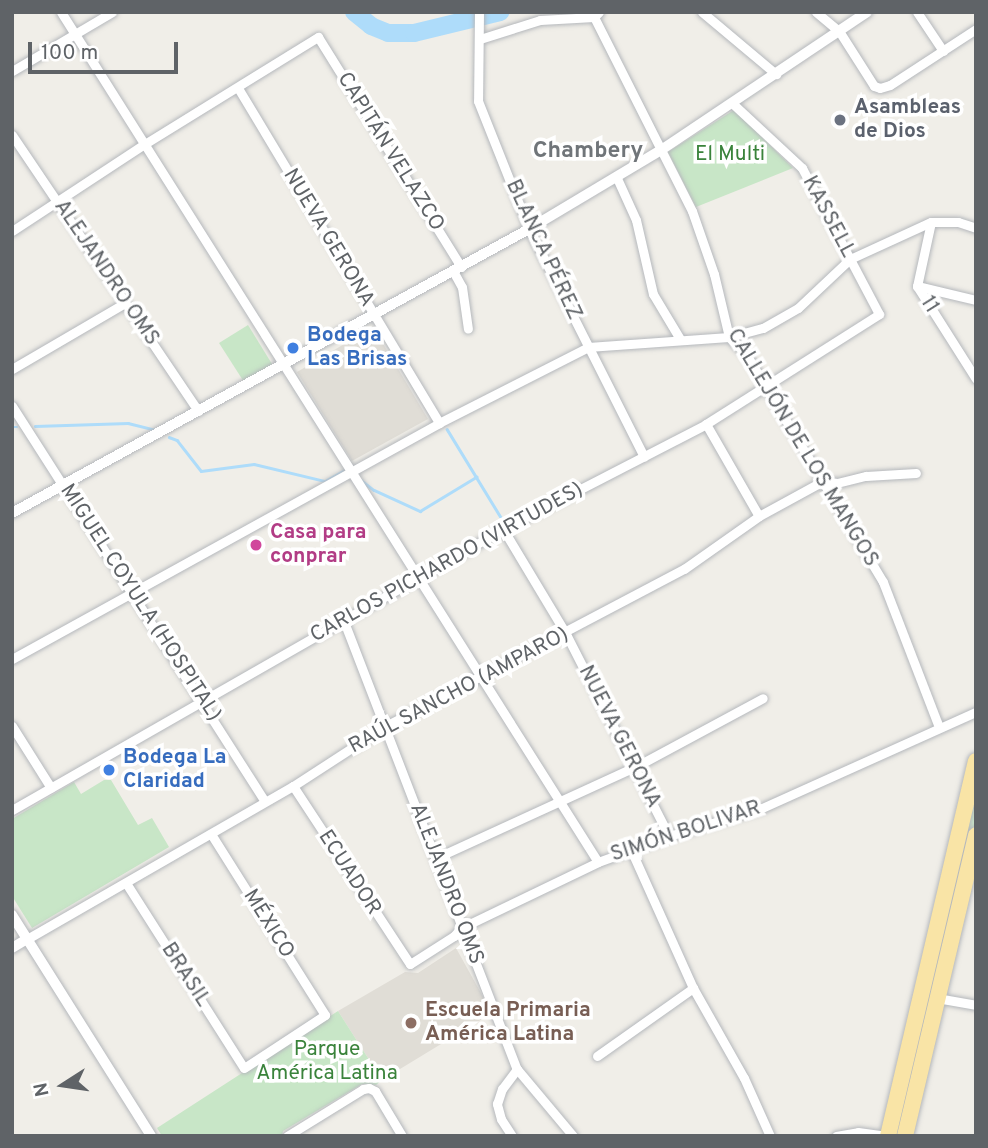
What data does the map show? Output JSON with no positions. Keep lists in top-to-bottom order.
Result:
{
  "streets": {
    "street": [
      "CAPITÁN VELAZCO",
      "KASSELL",
      "NUEVA GERONA",
      "BLANCA PÉREZ",
      "ALEJANDRO OMS",
      "11",
      "CALLEJÓN DE LOS MANGOS",
      "CARLOS PICHARDO (VIRTUDES)",
      "MIGUEL COYULA (HOSPITAL)",
      "RAÚL SANCHO (AMPARO)",
      "SIMÓN BOLIVAR",
      "ECUADOR",
      "MÉXICO",
      "BRASIL"
    ]
  },
  "crossings": [
    ["CAPITÁN VELAZCO", "NUEVA GERONA"],
    ["KASSELL", "CARLOS PICHARDO (VIRTUDES)"],
    ["NUEVA GERONA", "CARLOS PICHARDO (VIRTUDES)"],
    ["NUEVA GERONA", "RAÚL SANCHO (AMPARO)"],
    ["NUEVA GERONA", "SIMÓN BOLIVAR"],
    ["BLANCA PÉREZ", "CARLOS PICHARDO (VIRTUDES)"],
    ["ALEJANDRO OMS", "CARLOS PICHARDO (VIRTUDES)"],
    ["ALEJANDRO OMS", "RAÚL SANCHO (AMPARO)"],
    ["ALEJANDRO OMS", "SIMÓN BOLIVAR"],
    ["CALLEJÓN DE LOS MANGOS", "CARLOS PICHARDO (VIRTUDES)"],
    ["CALLEJÓN DE LOS MANGOS", "RAÚL SANCHO (AMPARO)"],
    ["CALLEJÓN DE LOS MANGOS", "SIMÓN BOLIVAR"],
    ["CARLOS PICHARDO (VIRTUDES)", "MIGUEL COYULA (HOSPITAL)"],
    ["MIGUEL COYULA (HOSPITAL)", "RAÚL SANCHO (AMPARO)"],
    ["RAÚL SANCHO (AMPARO)", "ECUADOR"],
    ["RAÚL SANCHO (AMPARO)", "MÉXICO"],
    ["RAÚL SANCHO (AMPARO)", "BRASIL"],
    ["SIMÓN BOLIVAR", "ECUADOR"],
    ["MÉXICO", "BRASIL"]
  ],
  "districts": ["Chambery"],
  "parks": ["El Multi", "Parque América Latina"],
  "places": [
    "Asambleas de Dios",
    "Bodega Las Brisas",
    "Casa para conprar",
    "Bodega La Claridad",
    "Escuela Primaria América Latina"
  ],
  "scale_bar": "100 m",
  "north": "left"
}
